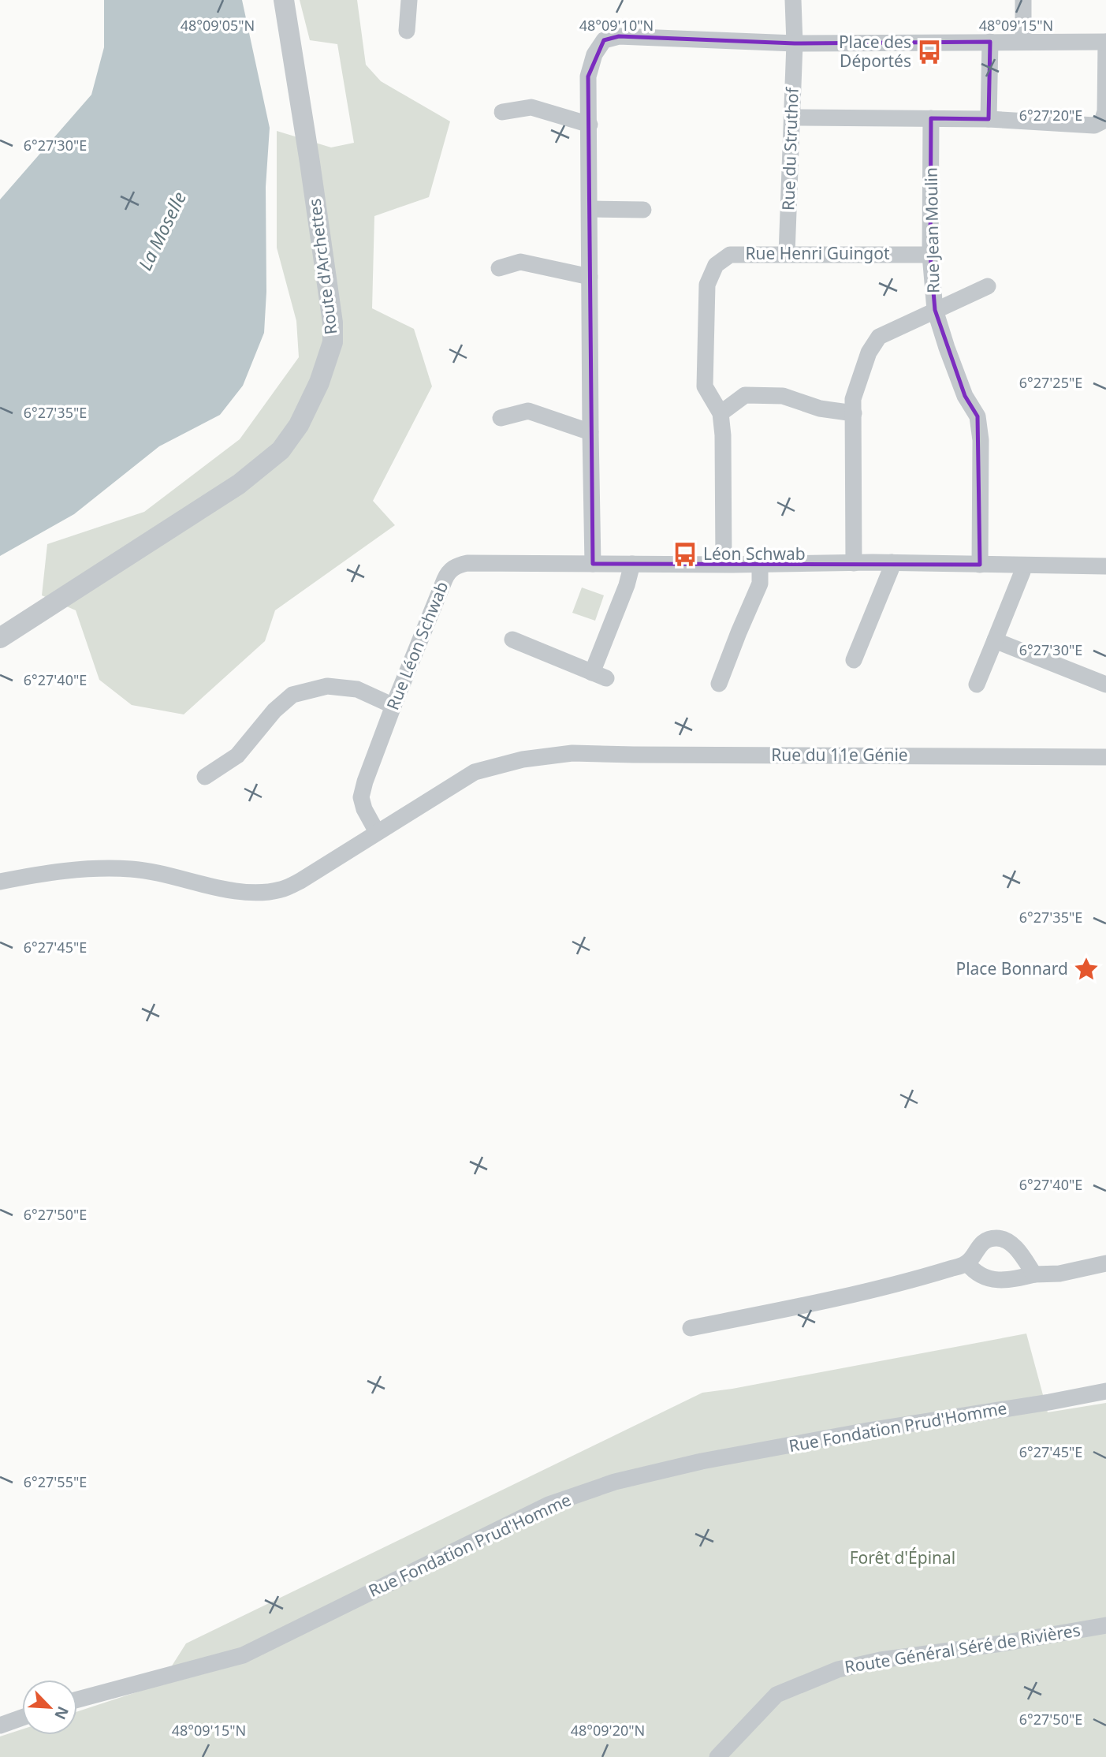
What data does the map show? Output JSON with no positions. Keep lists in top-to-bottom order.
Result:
{
  "streets": {
    "street": [
      "Rue du Struthof",
      "Rue Jean Moulin",
      "Rue Henri Guingot",
      "Route d'Archettes",
      "Rue Léon Schwab",
      "Rue du 11e Génie",
      "Rue Fondation Prud'Homme",
      "Route Général Séré de Rivières"
    ]
  },
  "crossings": [
    ["Rue du Struthof", "Rue Henri Guingot"],
    ["Rue Jean Moulin", "Rue Henri Guingot"],
    ["Rue Jean Moulin", "Rue Léon Schwab"],
    ["Rue Henri Guingot", "Rue Léon Schwab"],
    ["Rue Léon Schwab", "Rue du 11e Génie"]
  ],
  "water": ["La Moselle"],
  "parks": ["Forêt d'Épinal"],
  "places": {
    "bus stop": ["Place des Déportés", "Léon Schwab"],
    "place": ["Place Bonnard"]
  },
  "north": "bottom right",
  "coordinates": [
    "48°09'05\"N",
    "48°09'10\"N",
    "48°09'15\"N",
    "6°27'20\"E",
    "6°27'30\"E",
    "6°27'25\"E",
    "6°27'35\"E",
    "6°27'40\"E",
    "6°27'45\"E",
    "6°27'50\"E",
    "6°27'55\"E",
    "48°09'20\"N"
  ]
}
